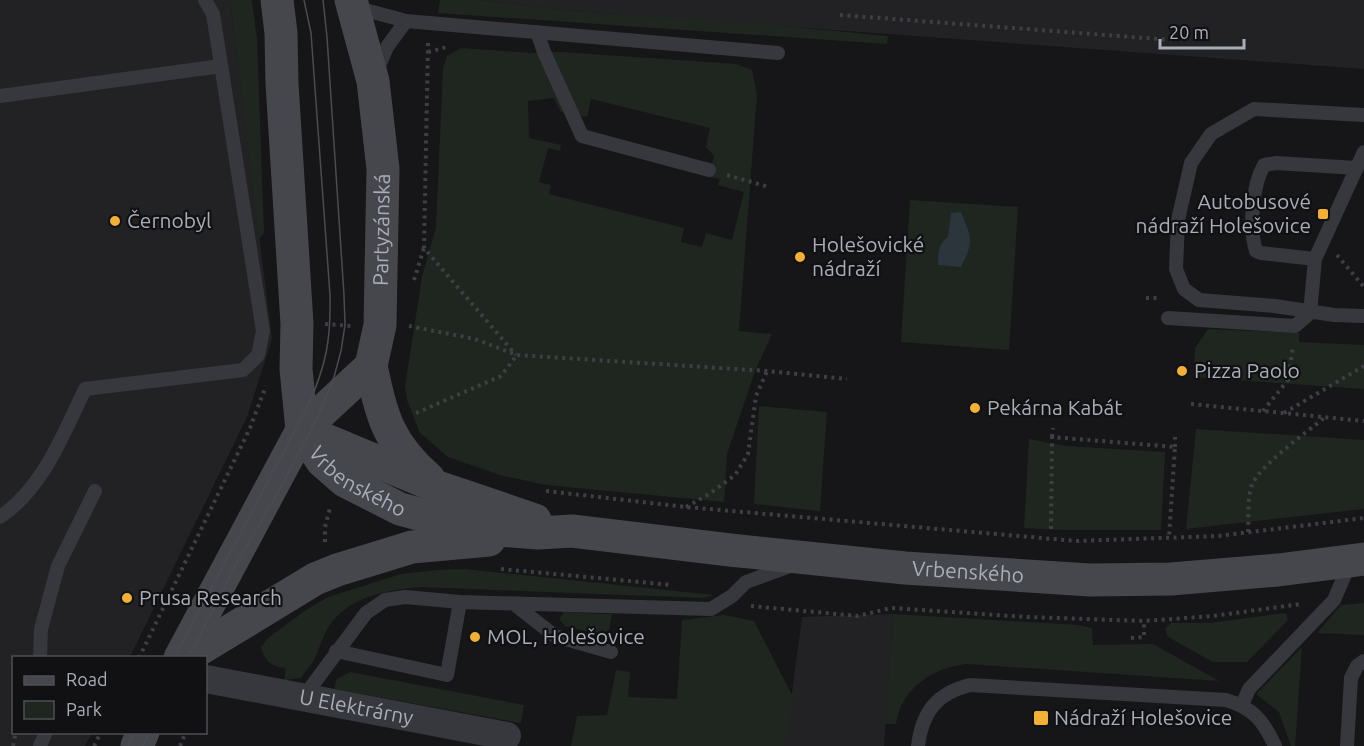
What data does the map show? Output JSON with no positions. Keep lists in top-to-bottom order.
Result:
{
  "streets": {
    "main road": ["Partyzánská", "Vrbenského"],
    "street": ["U Elektrárny"]
  },
  "crossings": [
    ["Partyzánská", "Vrbenského"]
  ],
  "places": {
    "transit": ["Autobusové nádraží Holešovice", "Nádraží Holešovice"],
    "other": [
      "Černobyl",
      "Holešovické nádraží",
      "Pizza Paolo",
      "Pekárna Kabát",
      "Prusa Research",
      "MOL, Holešovice"
    ]
  },
  "legend": ["Road", "Park"],
  "scale_bar": "20 m"
}
